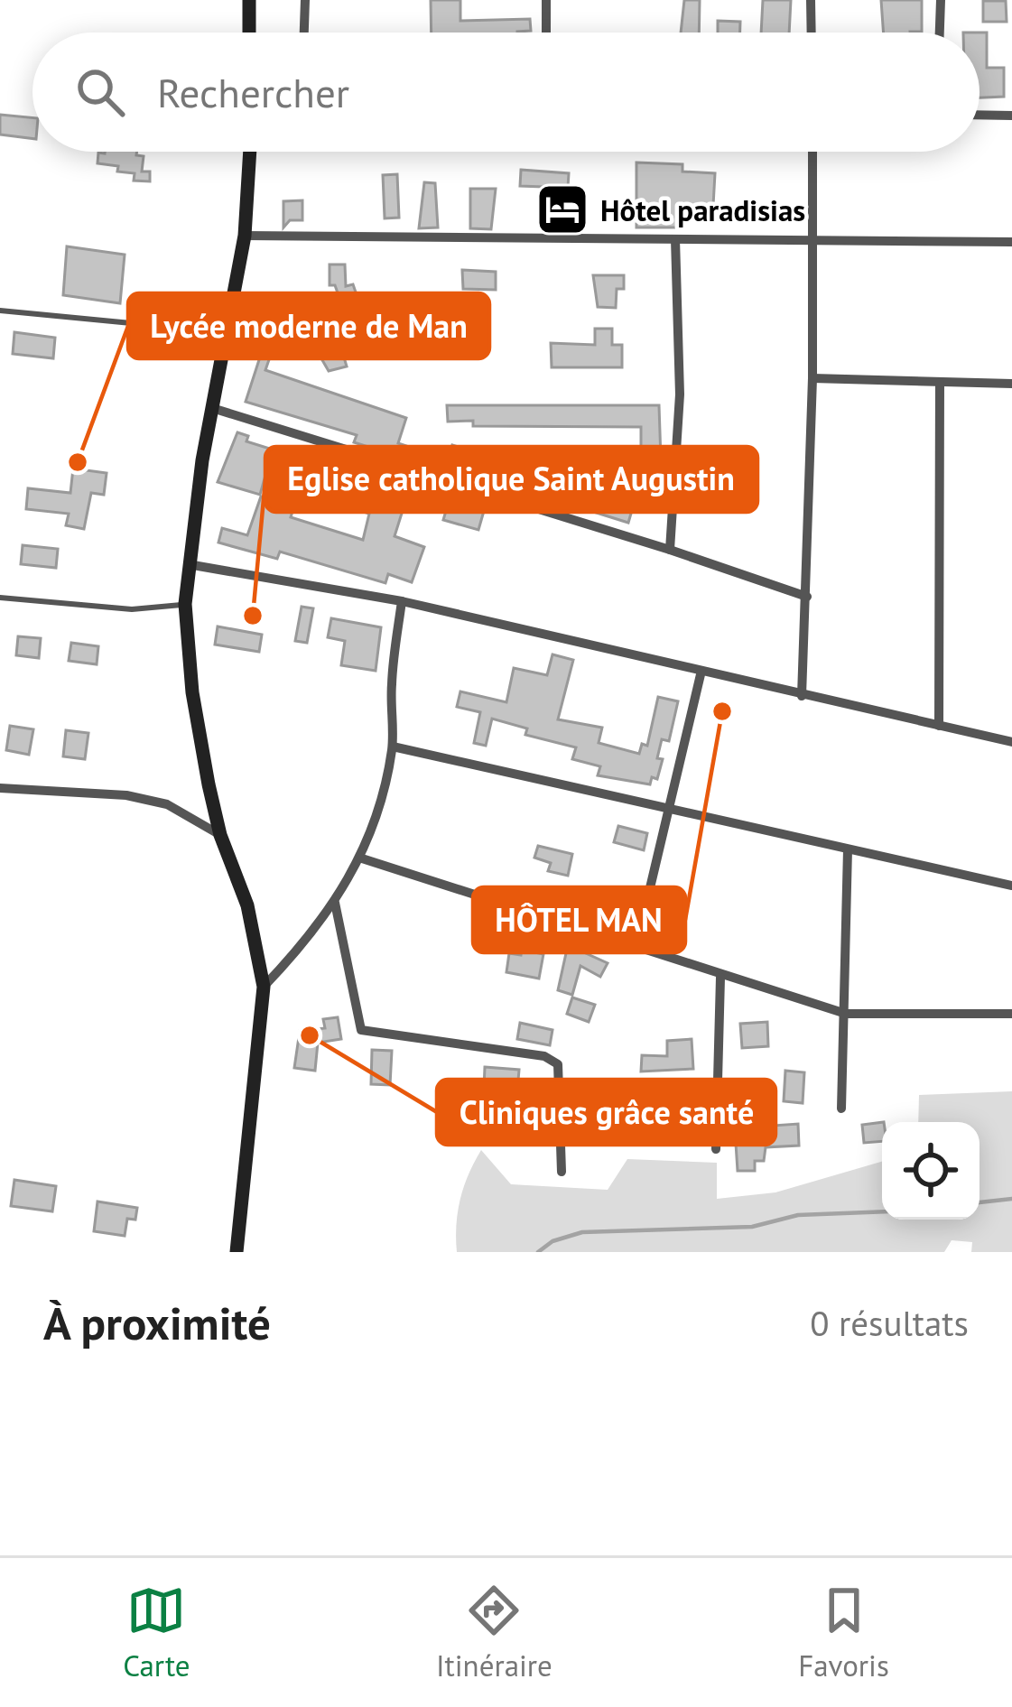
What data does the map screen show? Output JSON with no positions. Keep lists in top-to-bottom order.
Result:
{
  "places": {
    "hotel": ["Hôtel paradisias"],
    "other": [
      "Lycée moderne de Man",
      "Eglise catholique Saint Augustin",
      "HÔTEL MAN",
      "Cliniques grâce santé"
    ]
  },
  "page": {
    "search": "Rechercher",
    "heading": ["À proximité", "0 résultats"],
    "nav": ["Carte", "Itinéraire", "Favoris"]
  }
}
